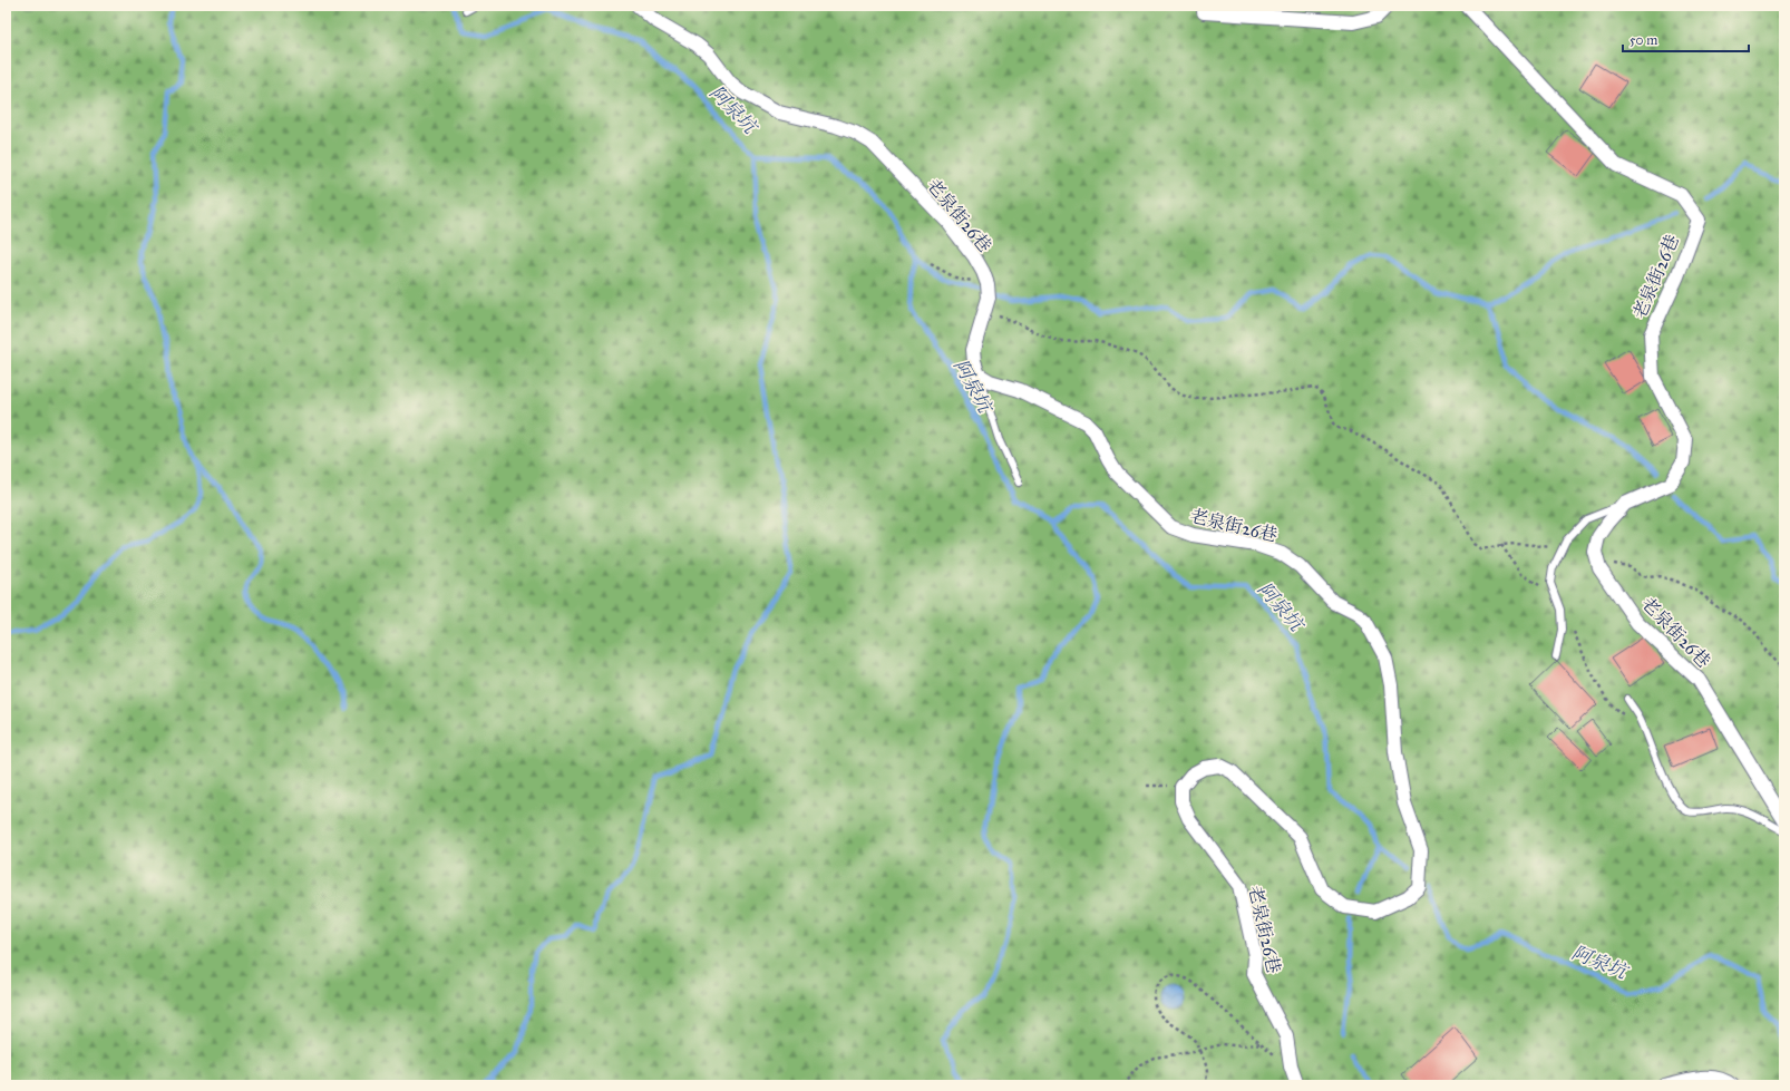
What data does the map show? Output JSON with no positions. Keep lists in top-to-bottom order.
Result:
{
  "streets": {
    "street": ["老泉街26巷"]
  },
  "water": ["阿泉坑"],
  "scale_bar": "50 m"
}
